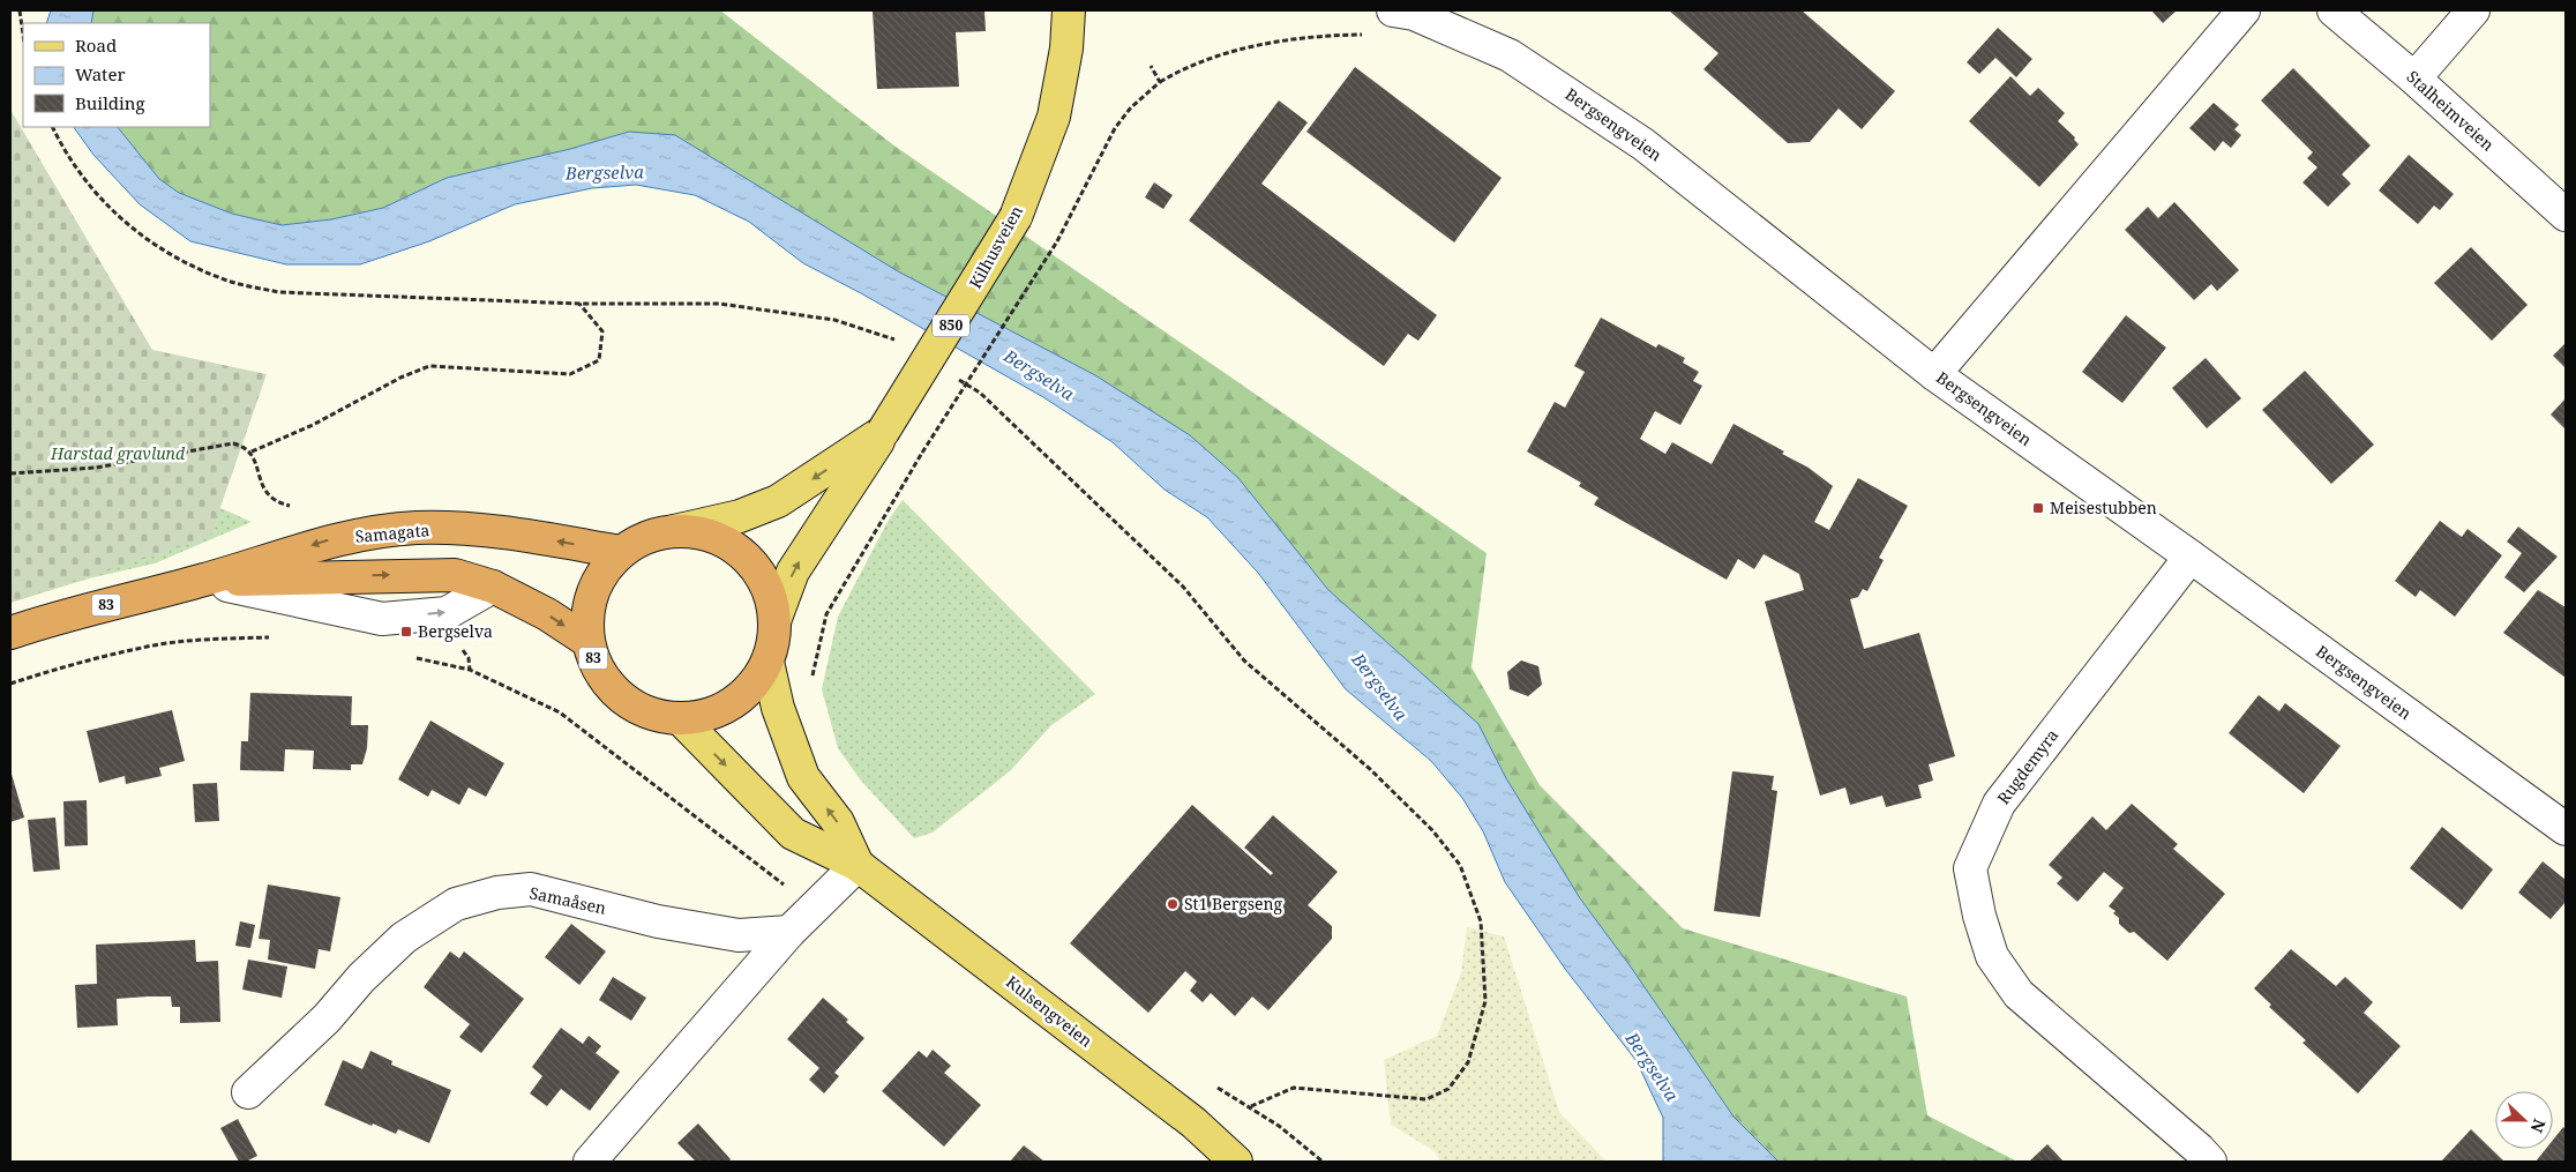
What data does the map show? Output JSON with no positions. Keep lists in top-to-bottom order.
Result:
{
  "streets": {
    "highway": ["Samagata", "83"],
    "main road": ["Kilhusveien", "850", "Kulsengveien"],
    "street": [
      "Stalheimveien",
      "Bergsengveien",
      "Rugdemyra",
      "Samaåsen"
    ]
  },
  "crossings": [
    ["Bergsengveien", "Rugdemyra"],
    ["Kilhusveien", "Samagata"],
    ["Kilhusveien", "83"],
    ["Kilhusveien", "Kulsengveien"],
    ["Samagata", "83"],
    ["Samagata", "Kulsengveien"],
    ["83", "Kulsengveien"]
  ],
  "water": ["Bergselva"],
  "parks": ["Harstad gravlund"],
  "places": {
    "transit": ["Meisestubben", "Bergselva"],
    "other": ["St1 Bergseng"]
  },
  "legend": ["Road", "Water", "Building"],
  "north": "right"
}
